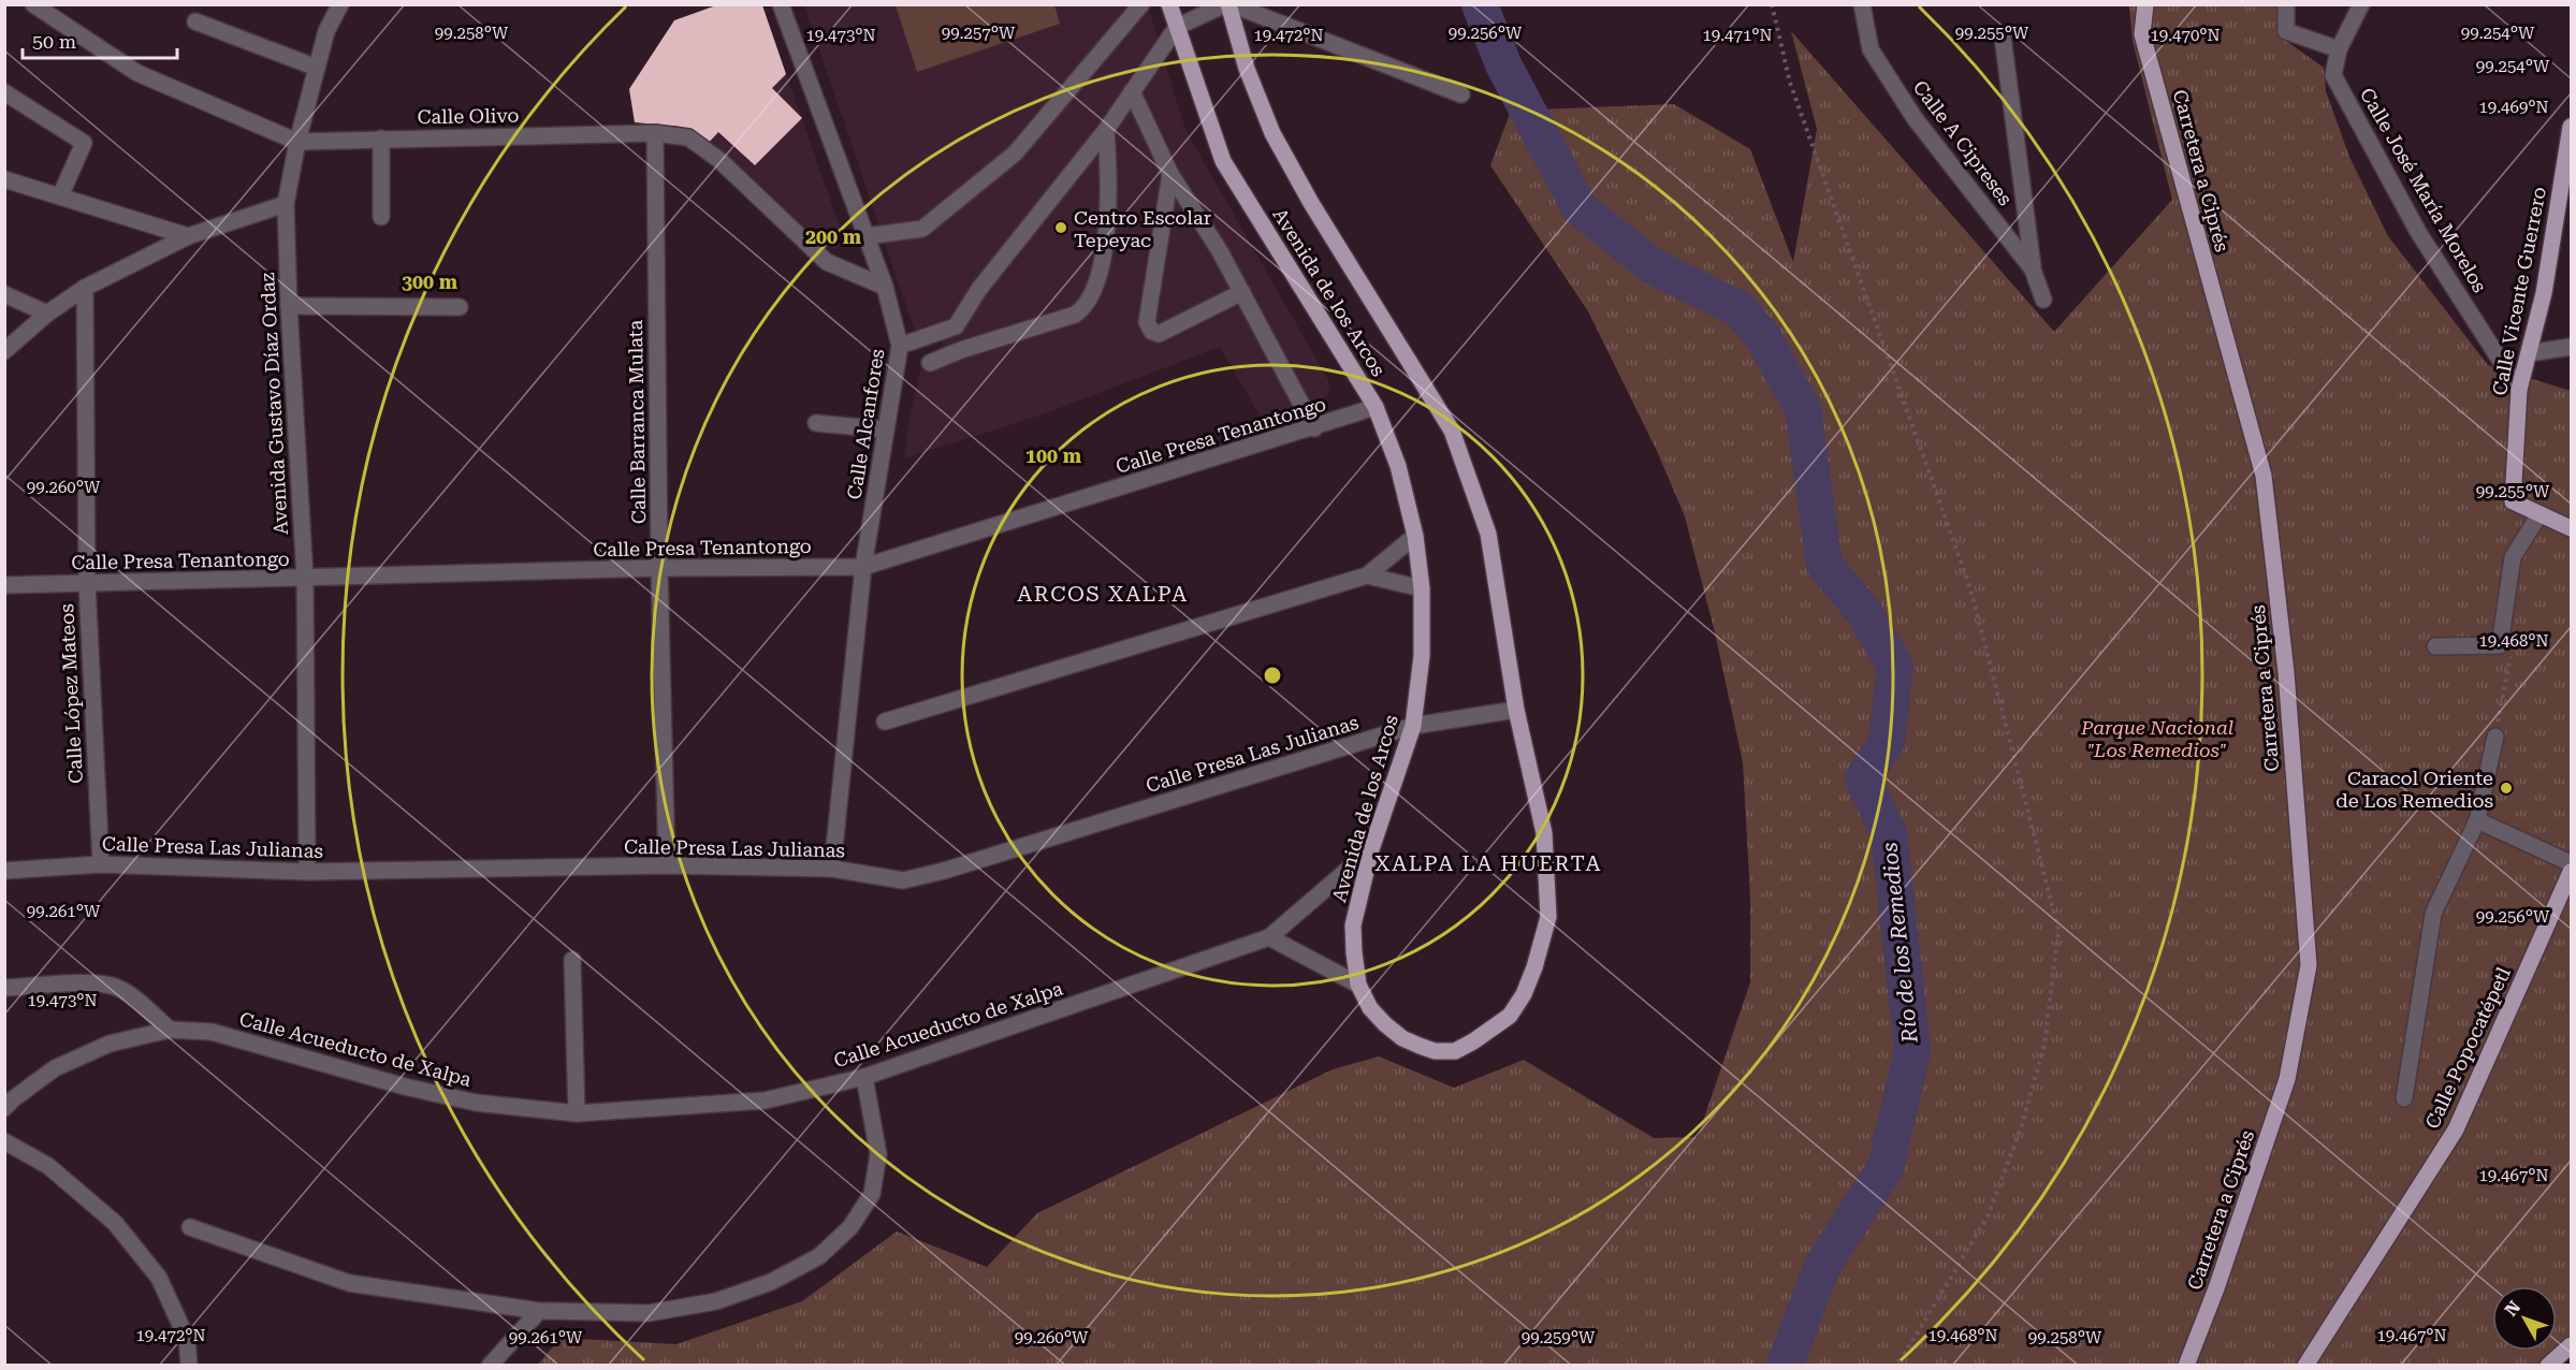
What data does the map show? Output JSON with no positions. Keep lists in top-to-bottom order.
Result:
{
  "streets": {
    "main road": [
      "Carretera a Ciprés",
      "Calle Vicente Guerrero",
      "Avenida de los Arcos",
      "Calle Popocatépetl"
    ],
    "street": [
      "Calle Olivo",
      "Calle A Cipreses",
      "Calle José María Morelos",
      "Avenida Gustavo Díaz Ordaz",
      "Calle Barranca Mulata",
      "Calle Alcanfores",
      "Calle Presa Tenantongo",
      "Calle López Mateos",
      "Calle Presa Las Julianas",
      "Calle Acueducto de Xalpa"
    ]
  },
  "crossings": [
    ["Calle Olivo", "Avenida Gustavo Díaz Ordaz"],
    ["Calle Olivo", "Calle Barranca Mulata"],
    ["Calle Olivo", "Calle Alcanfores"],
    ["Calle José María Morelos", "Calle Vicente Guerrero"],
    ["Avenida de los Arcos", "Calle Presa Tenantongo"],
    ["Avenida de los Arcos", "Calle Presa Las Julianas"],
    ["Avenida de los Arcos", "Calle Acueducto de Xalpa"],
    ["Avenida Gustavo Díaz Ordaz", "Calle Presa Tenantongo"],
    ["Avenida Gustavo Díaz Ordaz", "Calle Presa Las Julianas"],
    ["Calle Barranca Mulata", "Calle Presa Tenantongo"],
    ["Calle Barranca Mulata", "Calle Presa Las Julianas"],
    ["Calle Alcanfores", "Calle Presa Tenantongo"],
    ["Calle Alcanfores", "Calle Presa Las Julianas"],
    ["Calle Presa Tenantongo", "Calle López Mateos"],
    ["Calle López Mateos", "Calle Presa Las Julianas"]
  ],
  "districts": ["ARCOS XALPA", "XALPA LA HUERTA"],
  "water": ["Río de los Remedios"],
  "parks": ["Parque Nacional \"Los Remedios\""],
  "places": ["Centro Escolar Tepeyac", "Caracol Oriente de Los Remedios"],
  "scale_bar": "50 m",
  "north": "top left",
  "coordinates": [
    "99.256°W",
    "99.255°W",
    "99.258°W",
    "99.257°W",
    "99.254°W",
    "19.473°N",
    "19.472°N",
    "19.471°N",
    "19.470°N",
    "19.469°N",
    "99.260°W",
    "19.468°N",
    "99.261°W",
    "19.467°N",
    "99.259°W"
  ],
  "rings": ["200 m", "300 m", "100 m"]
}
